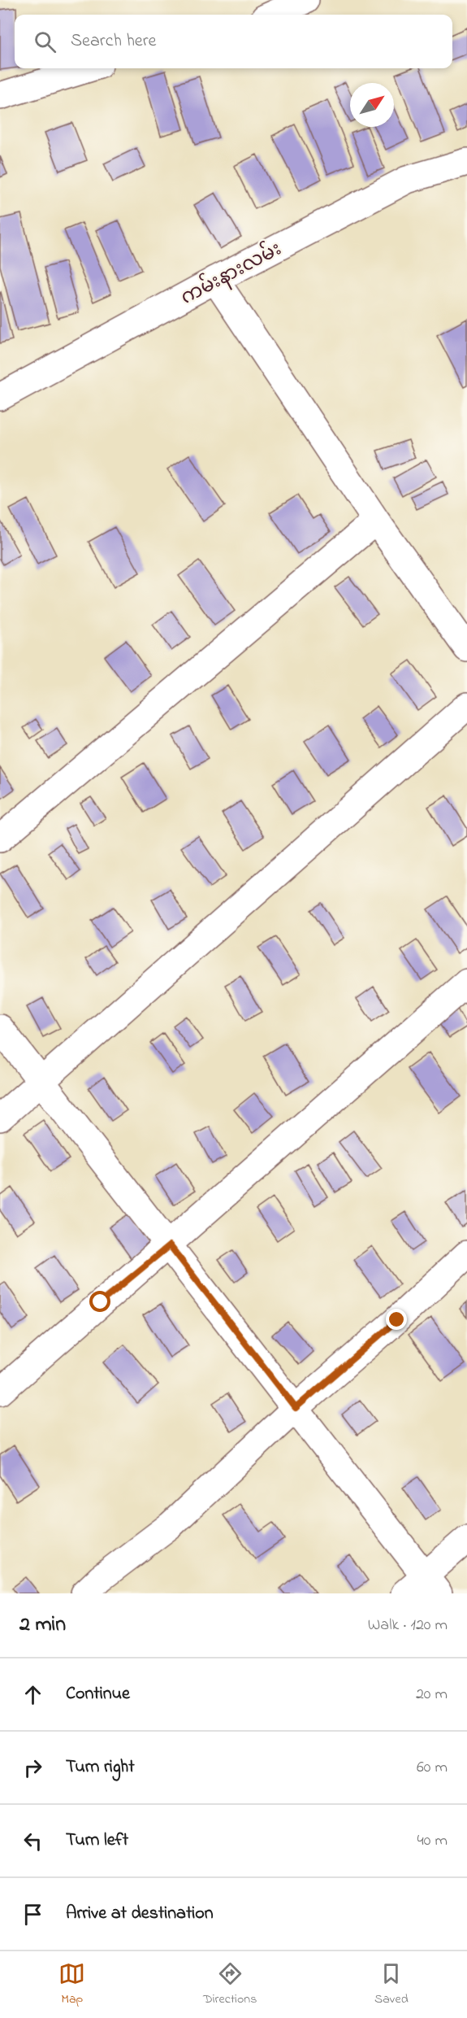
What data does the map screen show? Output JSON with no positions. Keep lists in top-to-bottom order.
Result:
{
  "streets": {
    "street": ["ကမ်းနားလမ်း"]
  },
  "north": "top right",
  "page": {
    "search": "Search here",
    "heading": ["2 min", "Walk · 120 m"],
    "list": [
      ["Continue", "20 m"],
      ["Turn right", "60 m"],
      ["Turn left", "40 m"],
      "Arrive at destination"
    ],
    "nav": ["Map", "Directions", "Saved"]
  }
}
